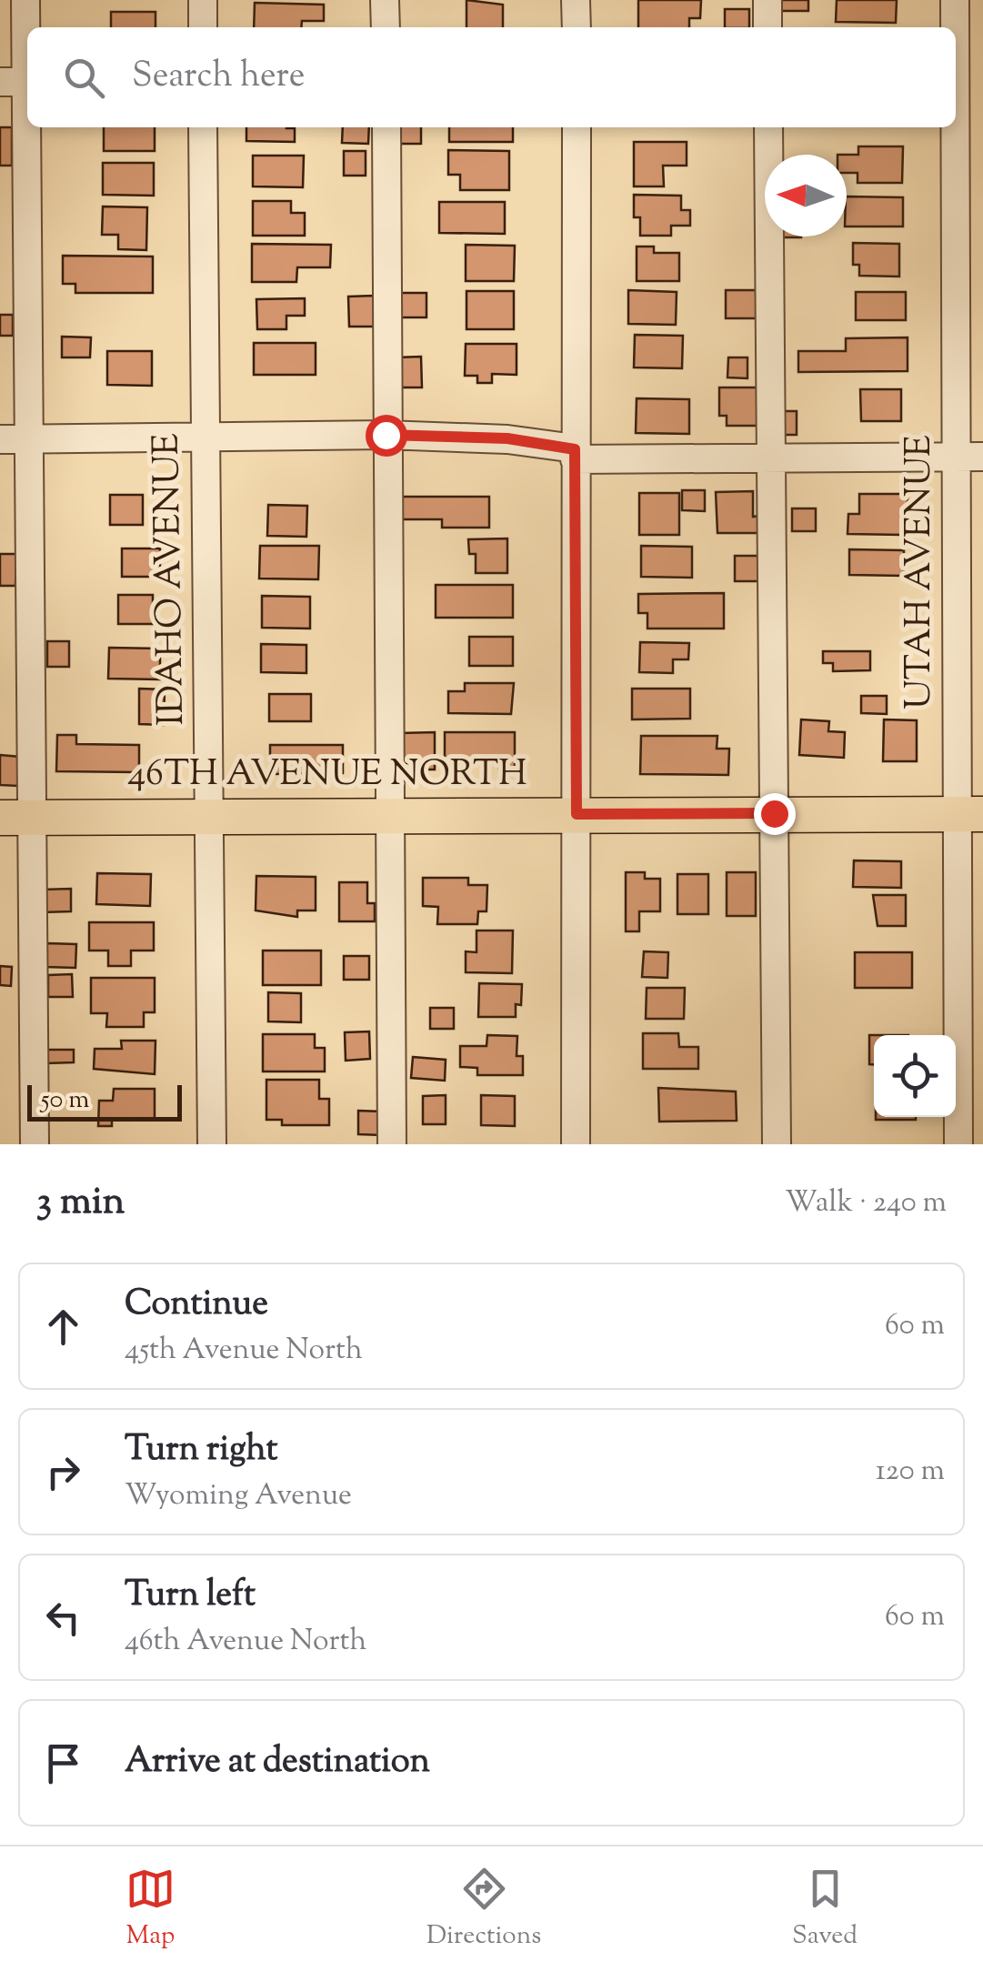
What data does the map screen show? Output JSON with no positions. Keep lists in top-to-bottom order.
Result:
{
  "streets": {
    "main road": ["46TH AVENUE NORTH"],
    "street": ["UTAH AVENUE", "IDAHO AVENUE"]
  },
  "crossings": [
    ["UTAH AVENUE", "46TH AVENUE NORTH"],
    ["IDAHO AVENUE", "46TH AVENUE NORTH"]
  ],
  "scale_bar": "50 m",
  "north": "left",
  "page": {
    "search": "Search here",
    "scale": "50 m",
    "heading": ["3 min", "Walk · 240 m"],
    "list": [
      ["Continue", "45th Avenue North", "60 m"],
      ["Turn right", "Wyoming Avenue", "120 m"],
      ["Turn left", "46th Avenue North", "60 m"],
      "Arrive at destination"
    ],
    "nav": ["Map", "Directions", "Saved"]
  }
}
